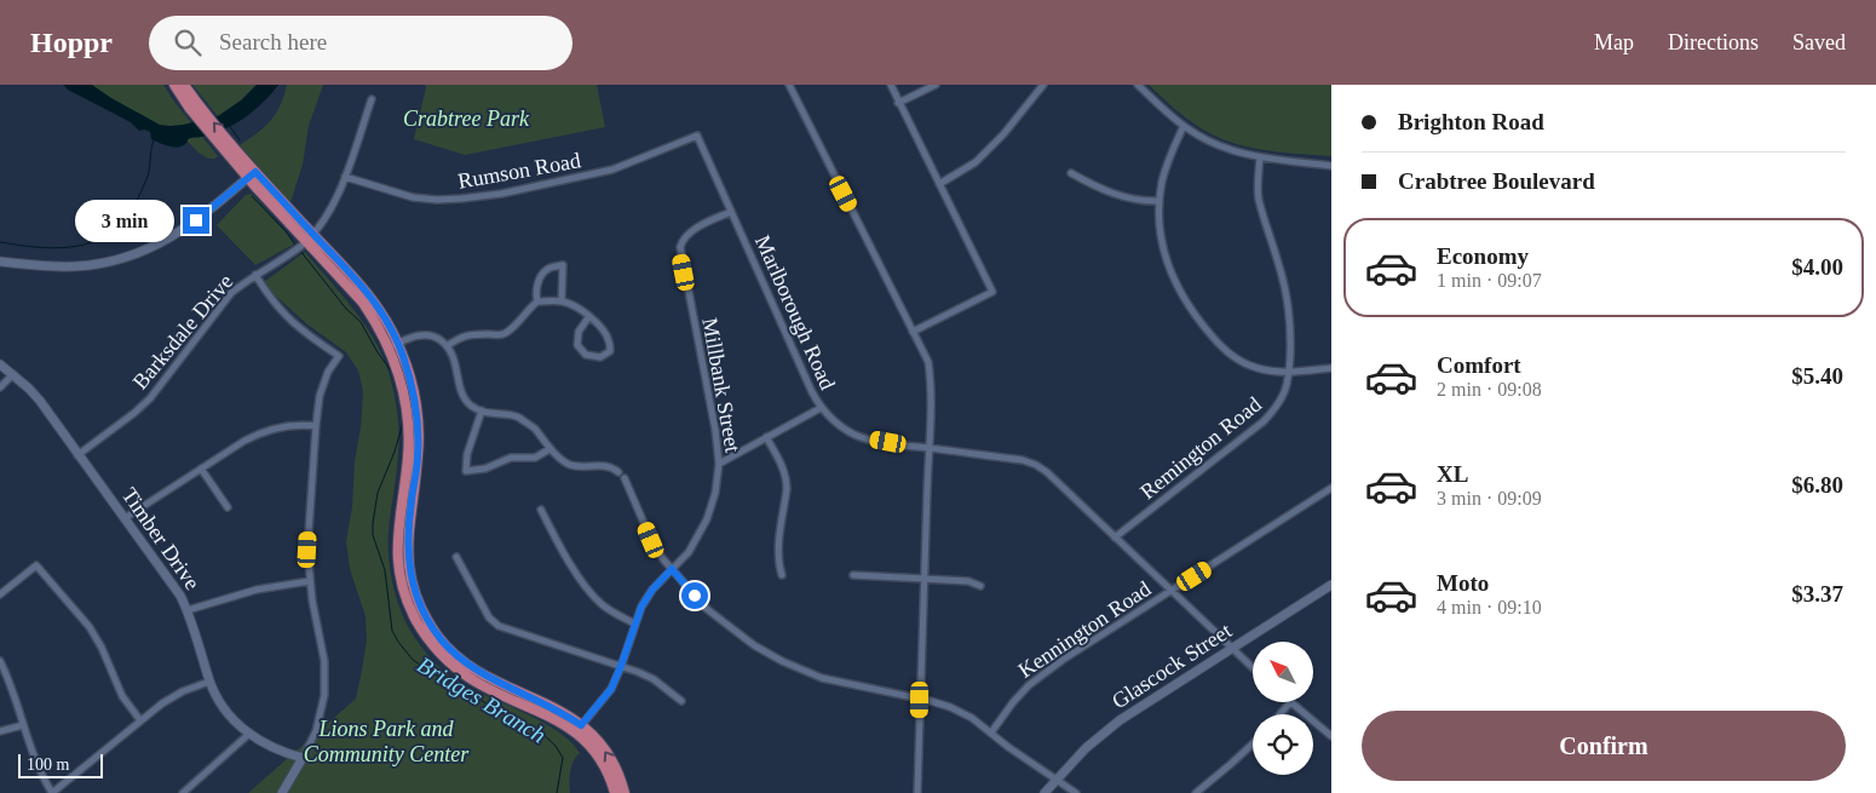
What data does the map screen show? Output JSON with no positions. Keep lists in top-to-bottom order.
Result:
{
  "streets": {
    "street": [
      "Rumson Road",
      "Marlborough Road",
      "Barksdale Drive",
      "Millbank Street",
      "Remington Road",
      "Timber Drive",
      "Kennington Road",
      "Glascock Street"
    ]
  },
  "crossings": [
    ["Rumson Road", "Marlborough Road"],
    ["Rumson Road", "Barksdale Drive"],
    ["Marlborough Road", "Millbank Street"],
    ["Marlborough Road", "Remington Road"],
    ["Marlborough Road", "Kennington Road"],
    ["Marlborough Road", "Glascock Street"],
    ["Barksdale Drive", "Timber Drive"]
  ],
  "water": ["Bridges Branch"],
  "parks": ["Crabtree Park", "Lions Park and Community Center"],
  "scale_bar": "100 m",
  "north": "top left",
  "page": {
    "header": "Hoppr",
    "search": "Search here",
    "nav": ["Map", "Directions", "Saved"],
    "banner": ["Brighton Road", "Crabtree Boulevard"],
    "bubble": "3 min",
    "list": [
      {
        "name": "Economy",
        "note": "1 min · 09:07",
        "value": "$4.00"
      },
      {
        "name": "Comfort",
        "note": "2 min · 09:08",
        "value": "$5.40"
      },
      {
        "name": "XL",
        "note": "3 min · 09:09",
        "value": "$6.80"
      },
      {
        "name": "Moto",
        "note": "4 min · 09:10",
        "value": "$3.37"
      }
    ],
    "buttons": "Confirm",
    "scale": "100 m"
  }
}
